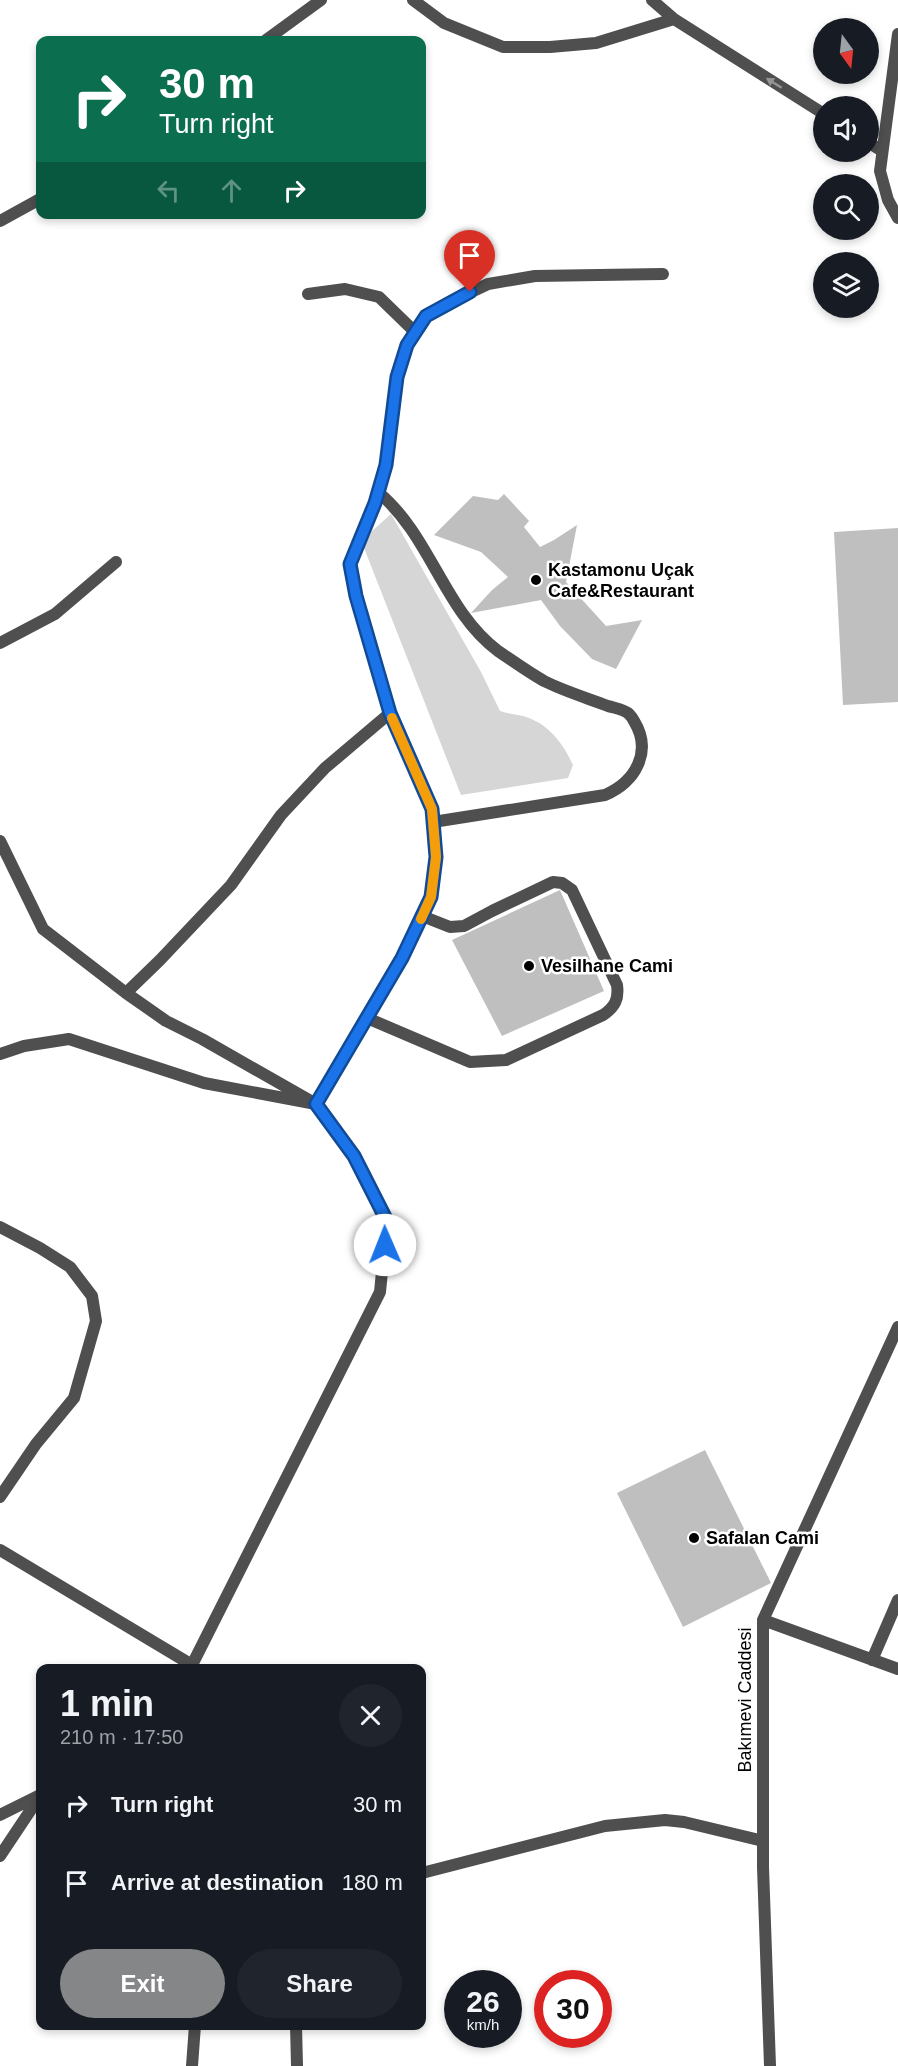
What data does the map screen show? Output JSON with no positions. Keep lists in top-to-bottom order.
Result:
{
  "streets": {
    "street": ["Bakımevi Caddesi"]
  },
  "places": ["Kastamonu Uçak Cafe&Restaurant", "Vesilhane Cami", "Safalan Cami"],
  "north": "bottom",
  "page": {
    "turn": ["30 m", "Turn right"],
    "heading": ["1 min", "210 m · 17:50"],
    "list": [
      {
        "name": "Turn right",
        "value": "30 m"
      },
      {
        "name": "Arrive at destination",
        "value": "180 m"
      }
    ],
    "buttons": ["Exit", "Share"],
    "speed": "26 km/h",
    "limit": "30"
  }
}
